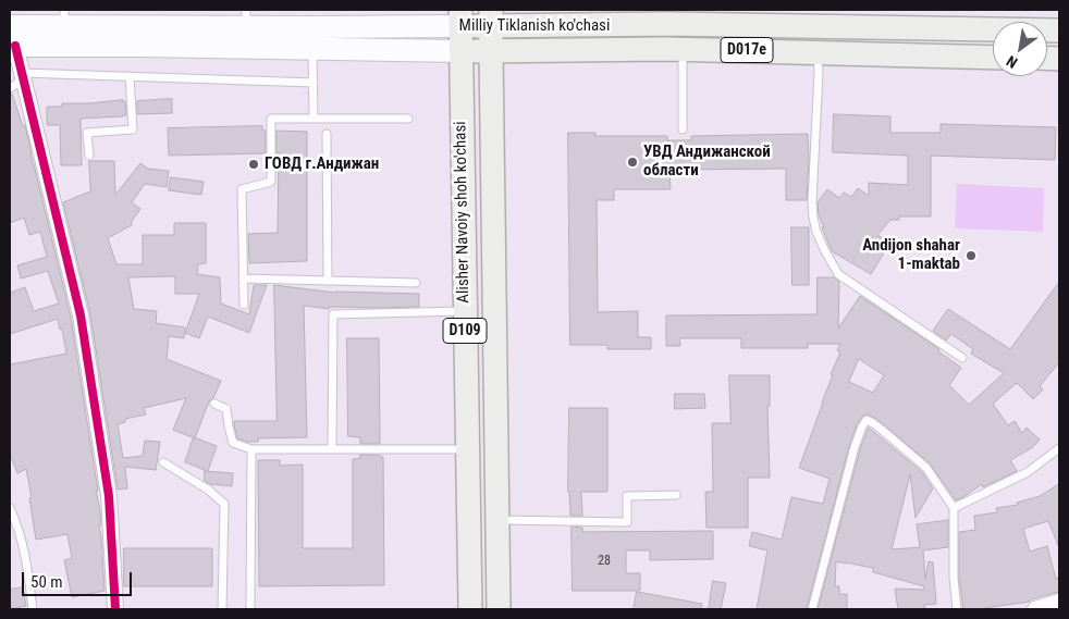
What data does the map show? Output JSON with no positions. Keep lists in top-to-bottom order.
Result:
{
  "streets": {
    "main road": [
      "Milliy Tiklanish ko'chasi",
      "D017e",
      "Alisher Navoiy shoh ko'chasi",
      "D109"
    ]
  },
  "crossings": [
    ["Milliy Tiklanish ko'chasi", "Alisher Navoiy shoh ko'chasi"]
  ],
  "places": ["УВД Андижанской области", "ГОВД г.Андижан", "Andijon shahar 1-maktab"],
  "house_numbers": ["28"],
  "scale_bar": "50 m",
  "north": "bottom left"
}
